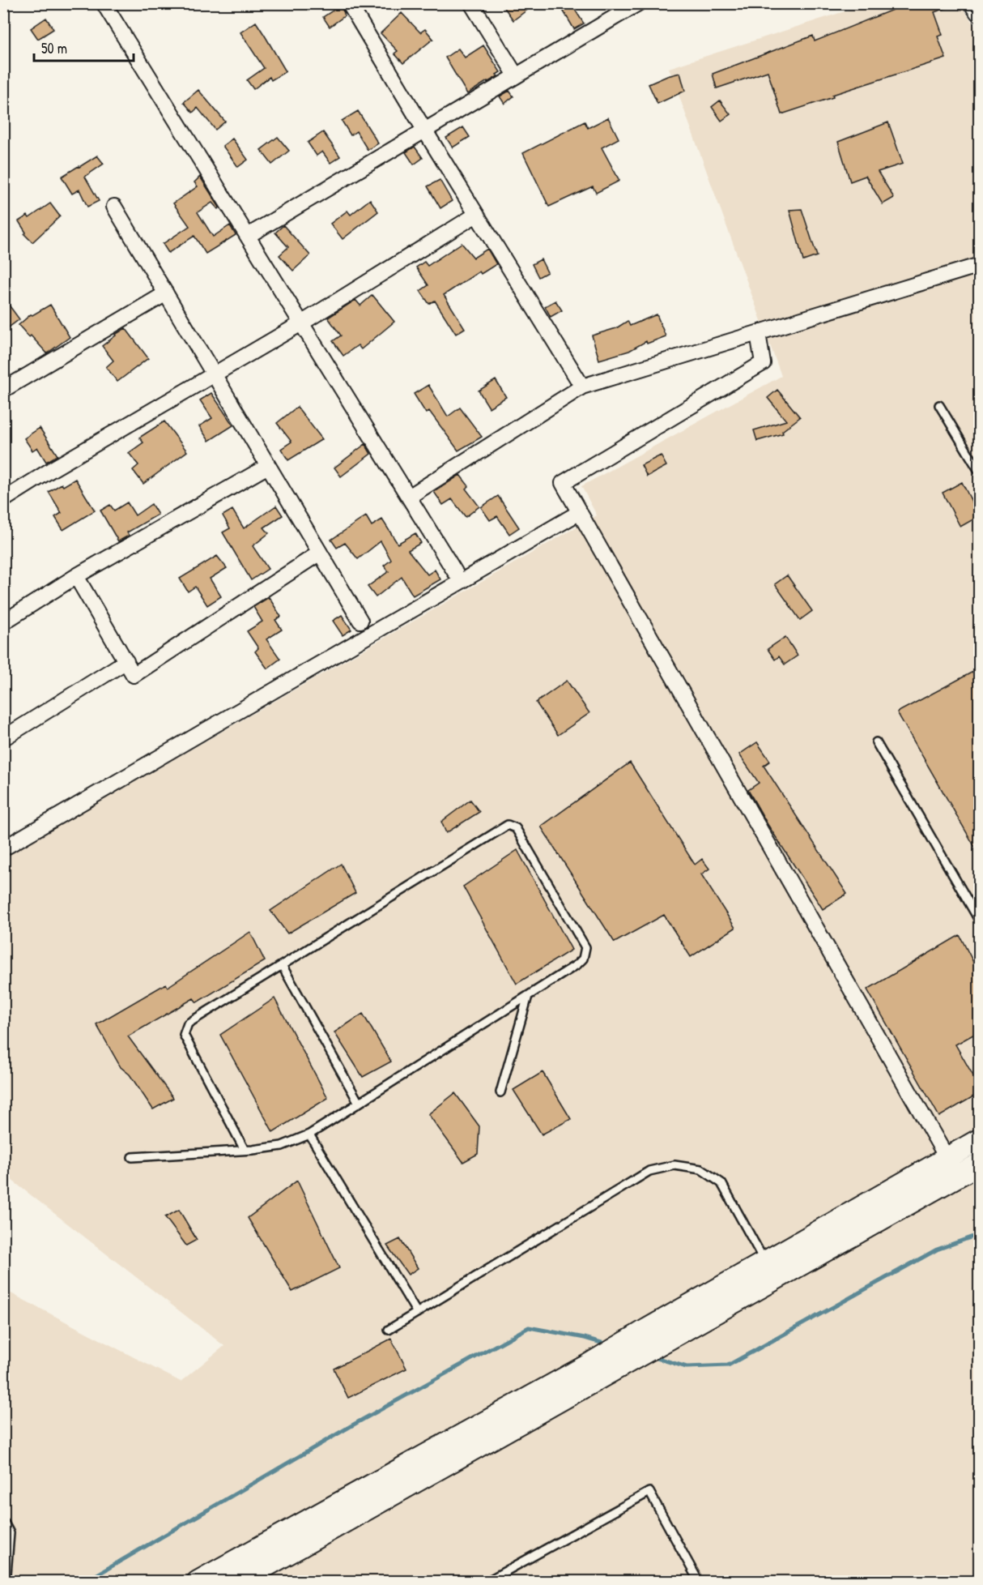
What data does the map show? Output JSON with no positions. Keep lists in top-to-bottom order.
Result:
{
  "scale_bar": "50 m"
}
